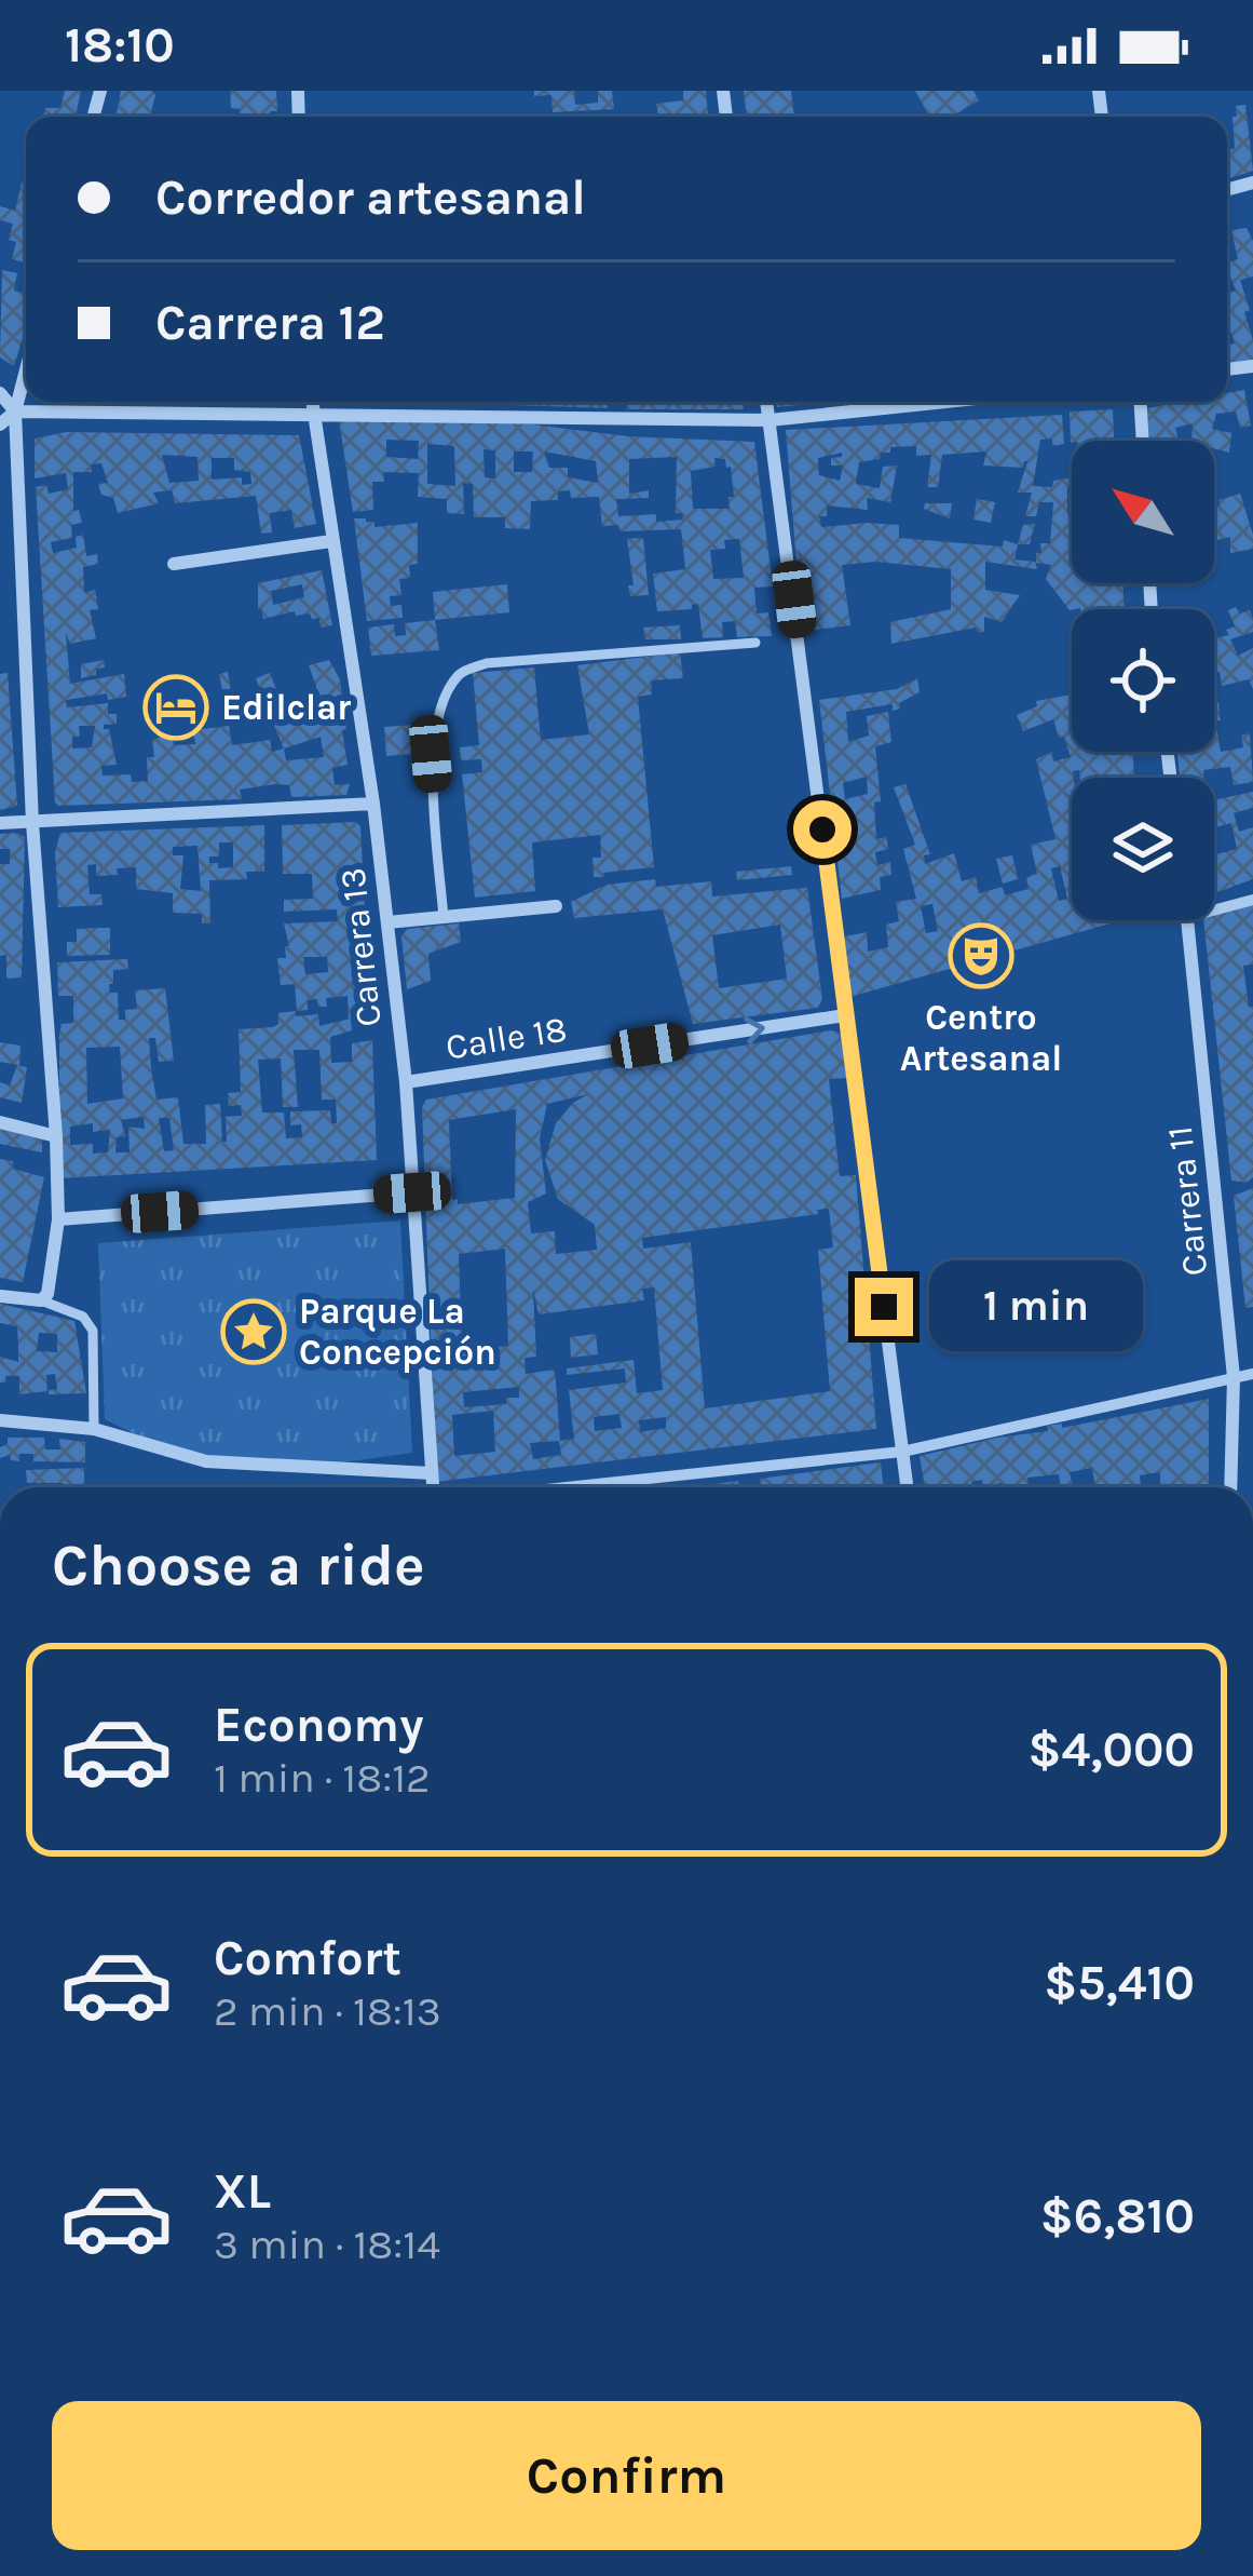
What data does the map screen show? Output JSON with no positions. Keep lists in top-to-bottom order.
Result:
{
  "streets": {
    "street": ["Carrera 13", "Calle 18", "Carrera 11"]
  },
  "crossings": [
    ["Carrera 13", "Calle 18"]
  ],
  "one_way": ["Calle 18"],
  "places": {
    "hotel": ["Edilclar"],
    "theatre": ["Centro Artesanal"],
    "place": ["Parque La Concepción"]
  },
  "north": "top left",
  "page": {
    "status": "18:10",
    "banner": ["Corredor artesanal", "Carrera 12"],
    "bubble": "1 min",
    "heading": "Choose a ride",
    "list": [
      {
        "name": "Economy",
        "note": "1 min · 18:12",
        "value": "$4,000"
      },
      {
        "name": "Comfort",
        "note": "2 min · 18:13",
        "value": "$5,410"
      },
      {
        "name": "XL",
        "note": "3 min · 18:14",
        "value": "$6,810"
      }
    ],
    "buttons": "Confirm"
  }
}
